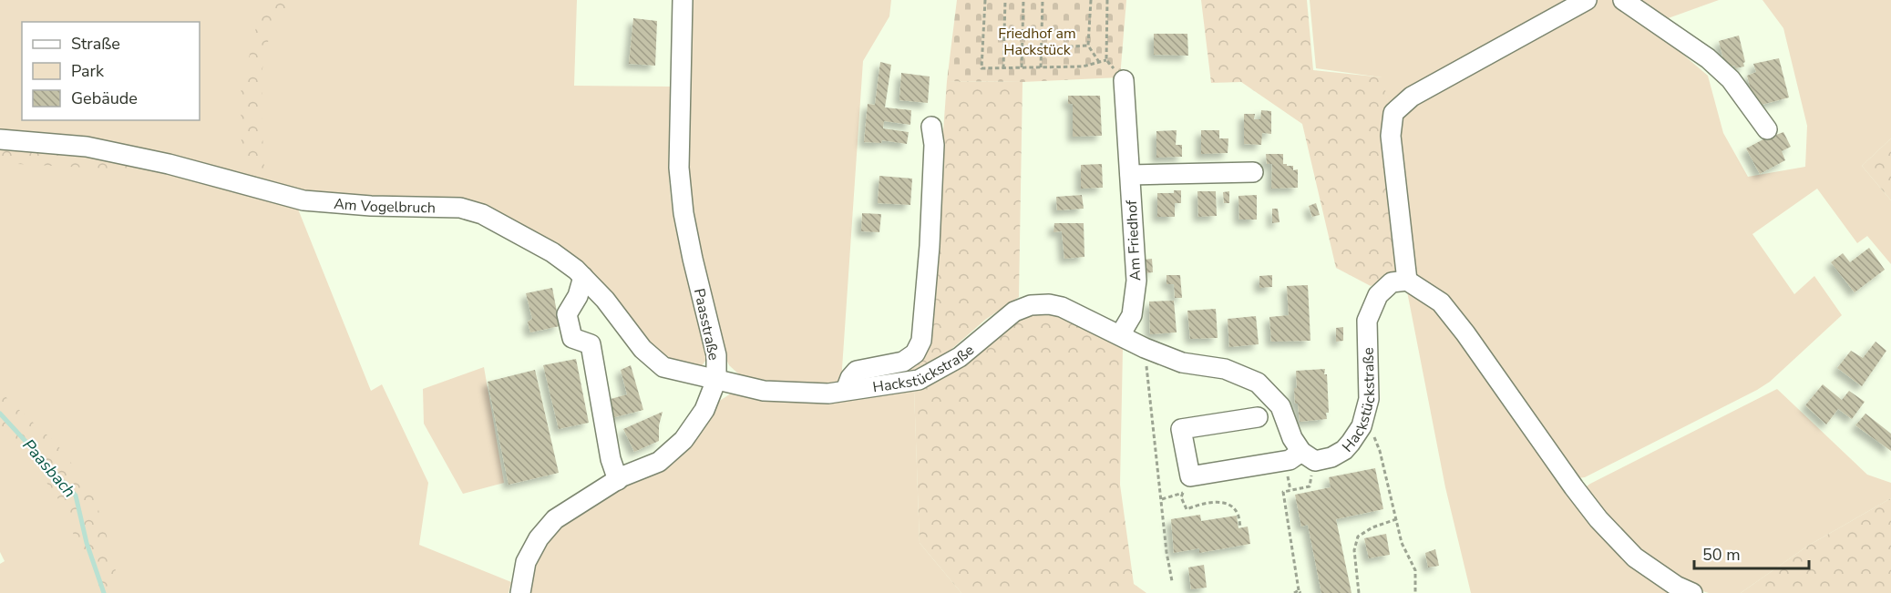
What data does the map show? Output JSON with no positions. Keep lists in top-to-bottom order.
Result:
{
  "streets": {
    "street": [
      "Am Vogelbruch",
      "Am Friedhof",
      "Paasstraße",
      "Hackstückstraße"
    ]
  },
  "crossings": [
    ["Am Vogelbruch", "Paasstraße"],
    ["Am Vogelbruch", "Hackstückstraße"],
    ["Am Friedhof", "Hackstückstraße"],
    ["Paasstraße", "Hackstückstraße"]
  ],
  "water": ["Paasbach"],
  "parks": ["Friedhof am Hackstück"],
  "legend": ["Straße", "Park", "Gebäude"],
  "scale_bar": "50 m"
}
